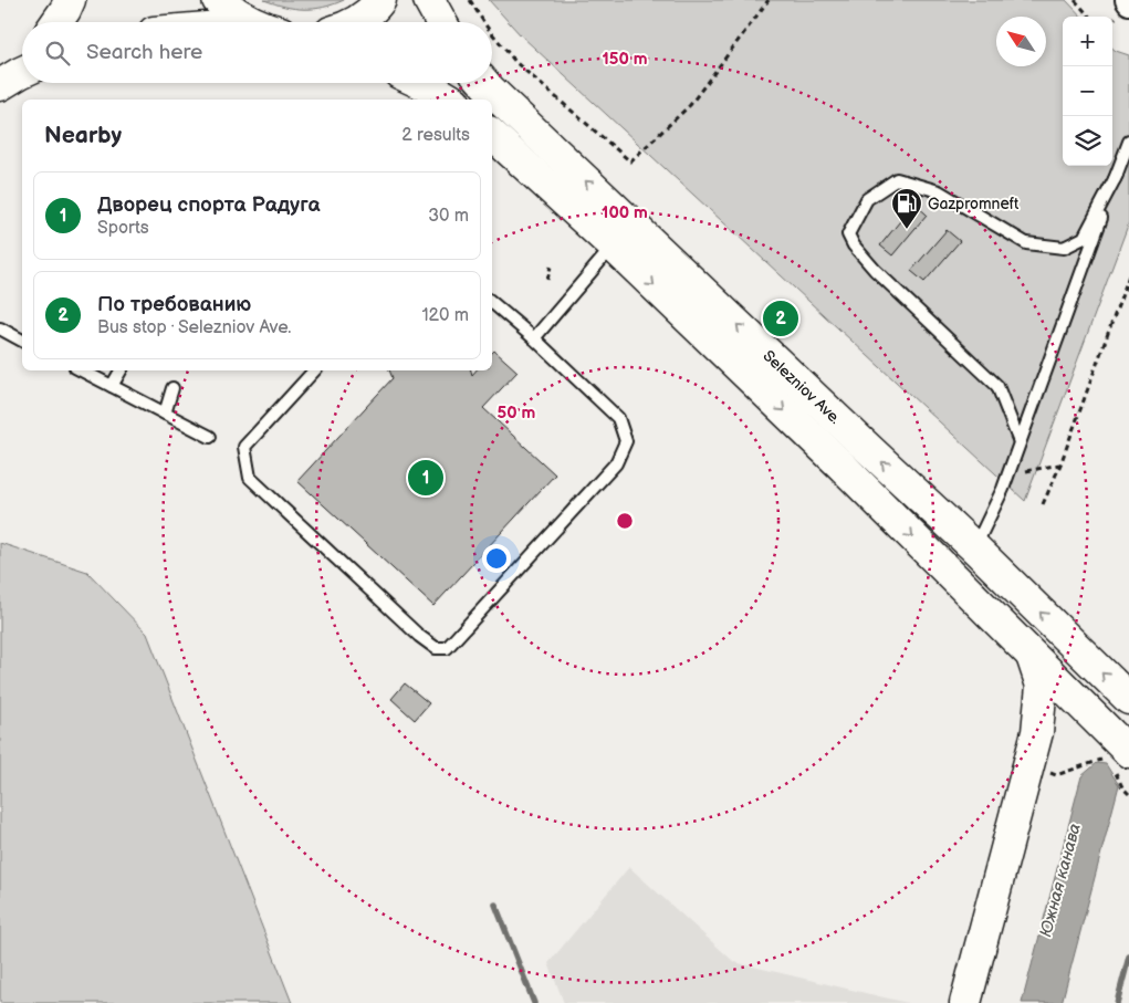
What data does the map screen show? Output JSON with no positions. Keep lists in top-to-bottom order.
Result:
{
  "streets": {
    "main road": ["Selezniov Ave."]
  },
  "water": ["Южная канава"],
  "places": {
    "fuel station": ["Gazpromneft"]
  },
  "north": "top left",
  "page": {
    "map_buttons": ["+", "−"],
    "search": "Search here",
    "heading": ["Nearby", "2 results"],
    "list": [
      {
        "mark": "1",
        "name": "Дворец спорта Радуга",
        "note": "Sports",
        "value": "30 m"
      },
      {
        "mark": "2",
        "name": "По требованию",
        "note": "Bus stop · Selezniov Ave.",
        "value": "120 m"
      }
    ],
    "pins": ["2", "1"]
  },
  "rings": ["150 m", "100 m", "50 m"]
}
